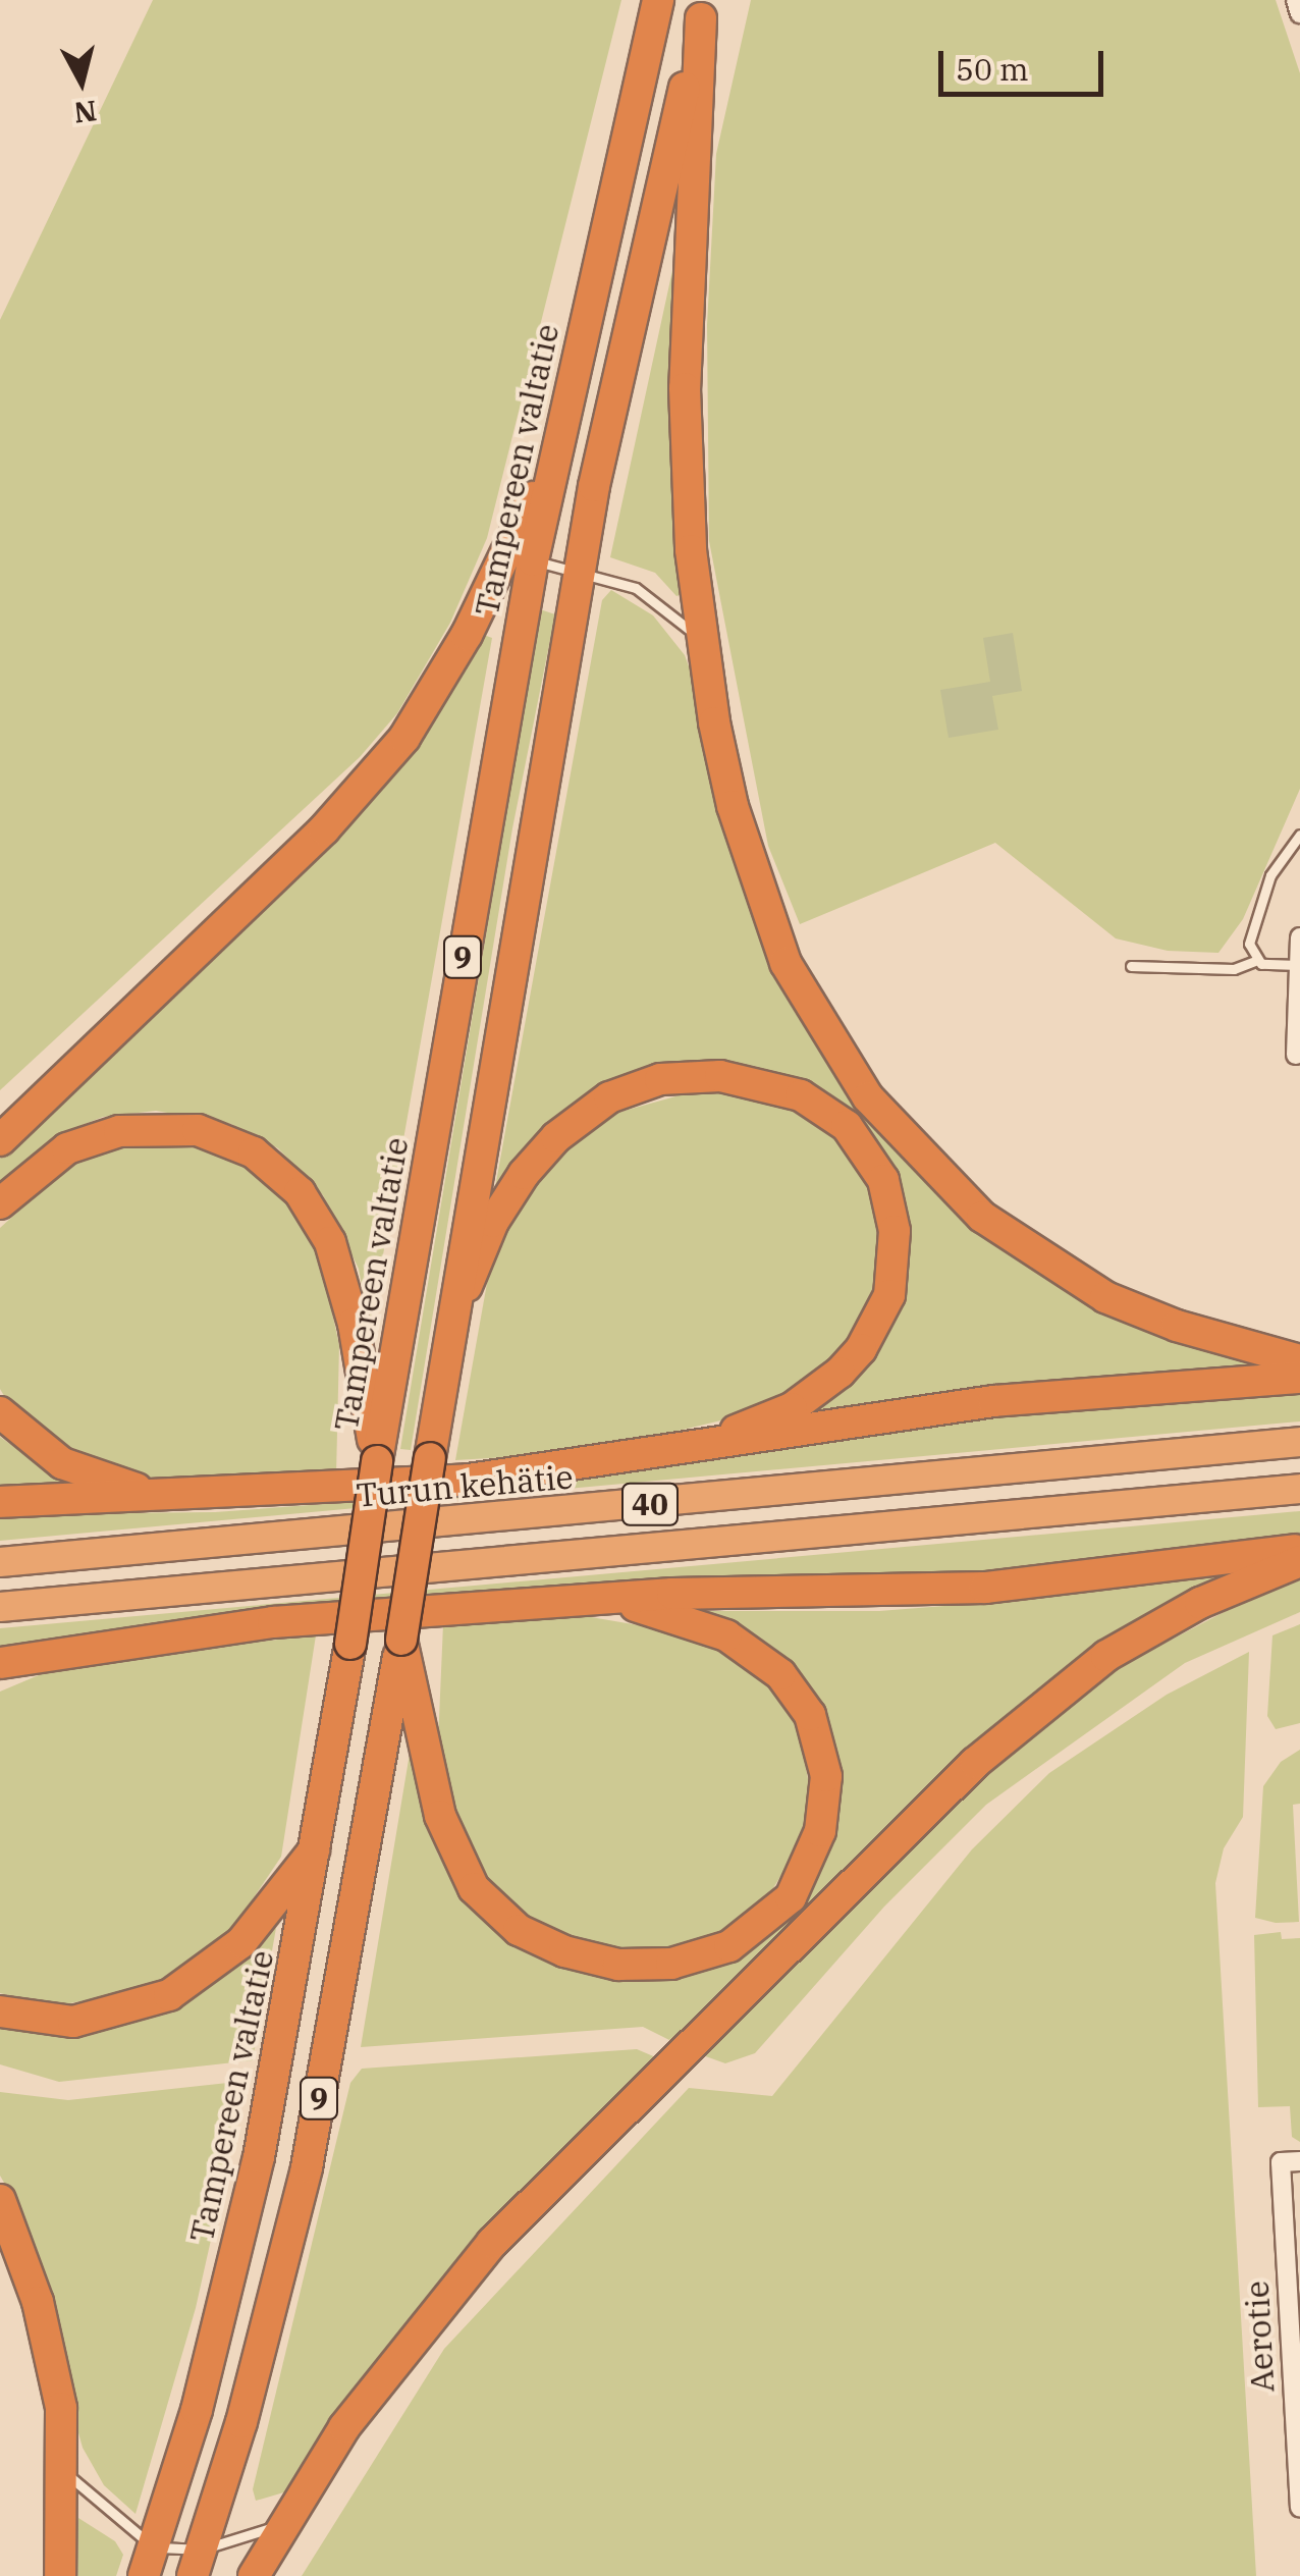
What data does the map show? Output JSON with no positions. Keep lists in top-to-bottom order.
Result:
{
  "streets": {
    "highway": [
      "Tampereen valtatie",
      "9",
      "Turun kehätie",
      "40"
    ],
    "street": ["Aerotie"]
  },
  "scale_bar": "50 m",
  "north": "bottom"
}
